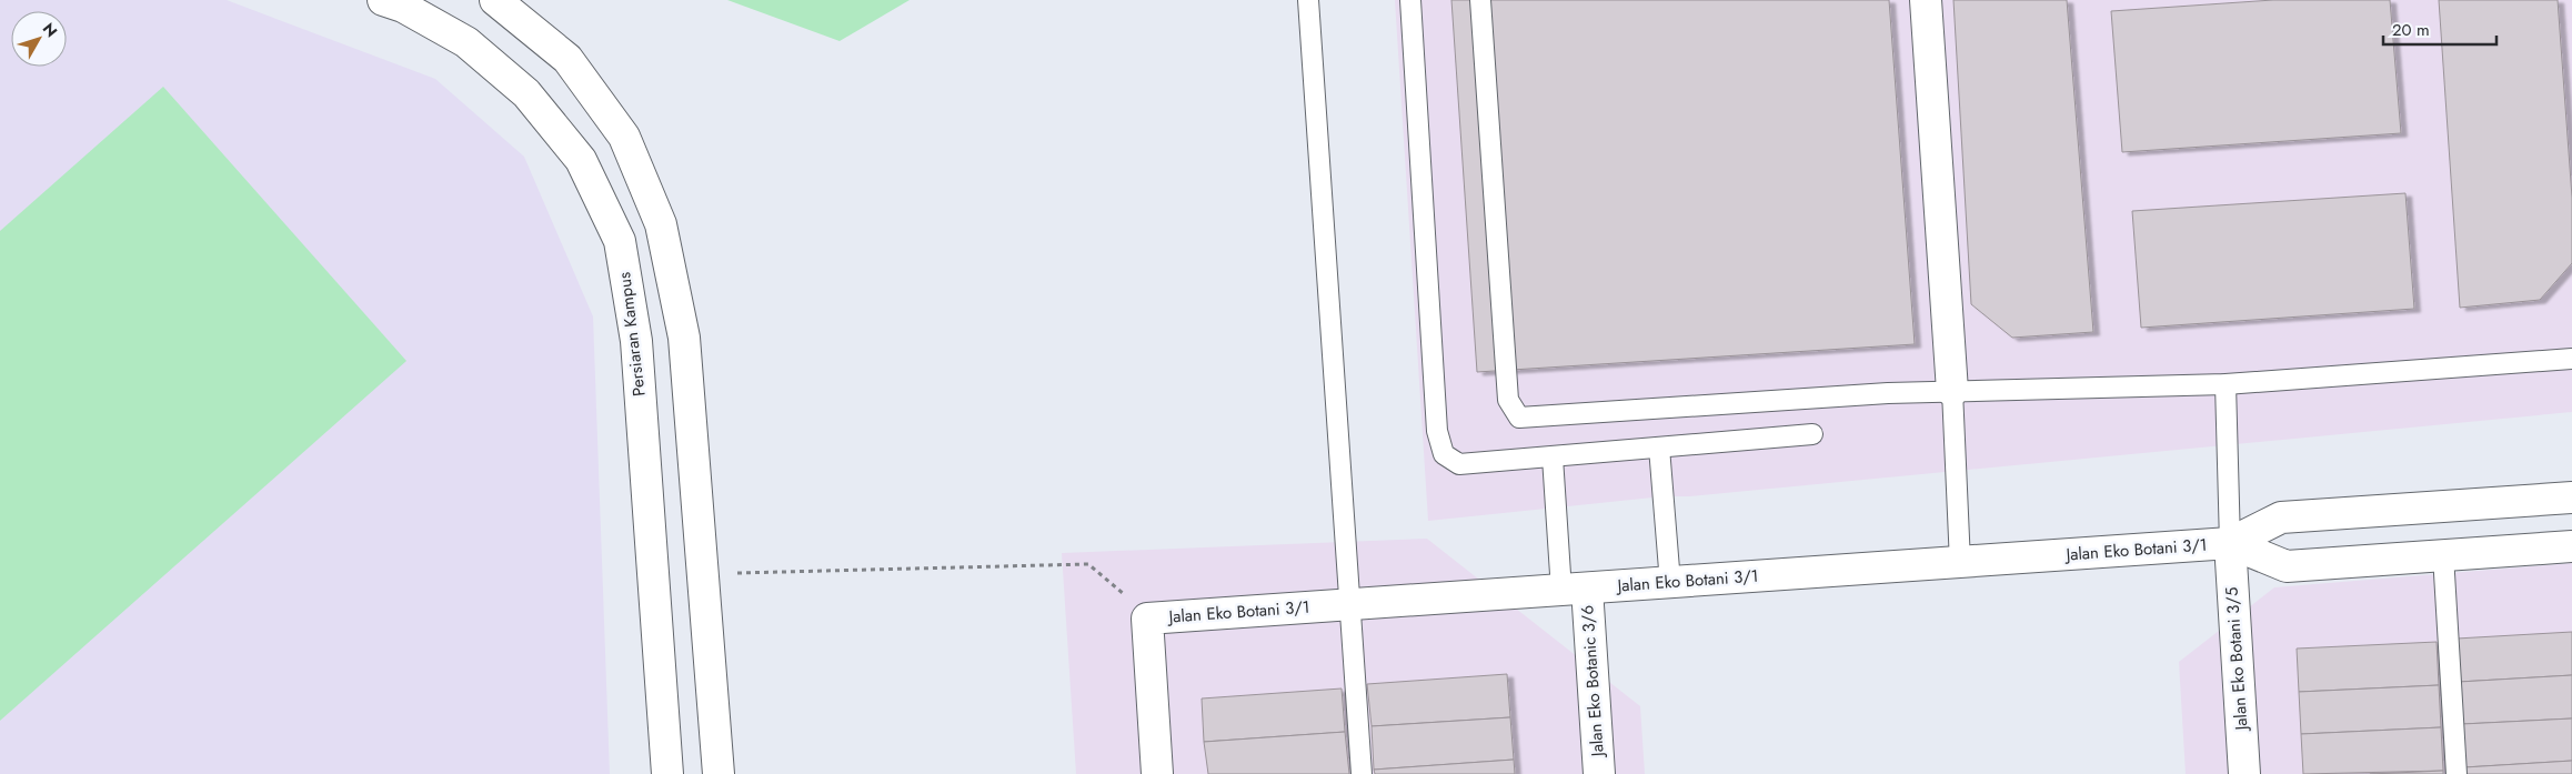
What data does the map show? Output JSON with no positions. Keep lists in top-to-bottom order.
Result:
{
  "streets": {
    "street": [
      "Persiaran Kampus",
      "Jalan Eko Botani 3/1",
      "Jalan Eko Botani 3/5",
      "Jalan Eko Botanic 3/6"
    ]
  },
  "crossings": [
    ["Jalan Eko Botani 3/1", "Jalan Eko Botani 3/5"],
    ["Jalan Eko Botani 3/1", "Jalan Eko Botanic 3/6"]
  ],
  "scale_bar": "20 m",
  "north": "top right"
}
